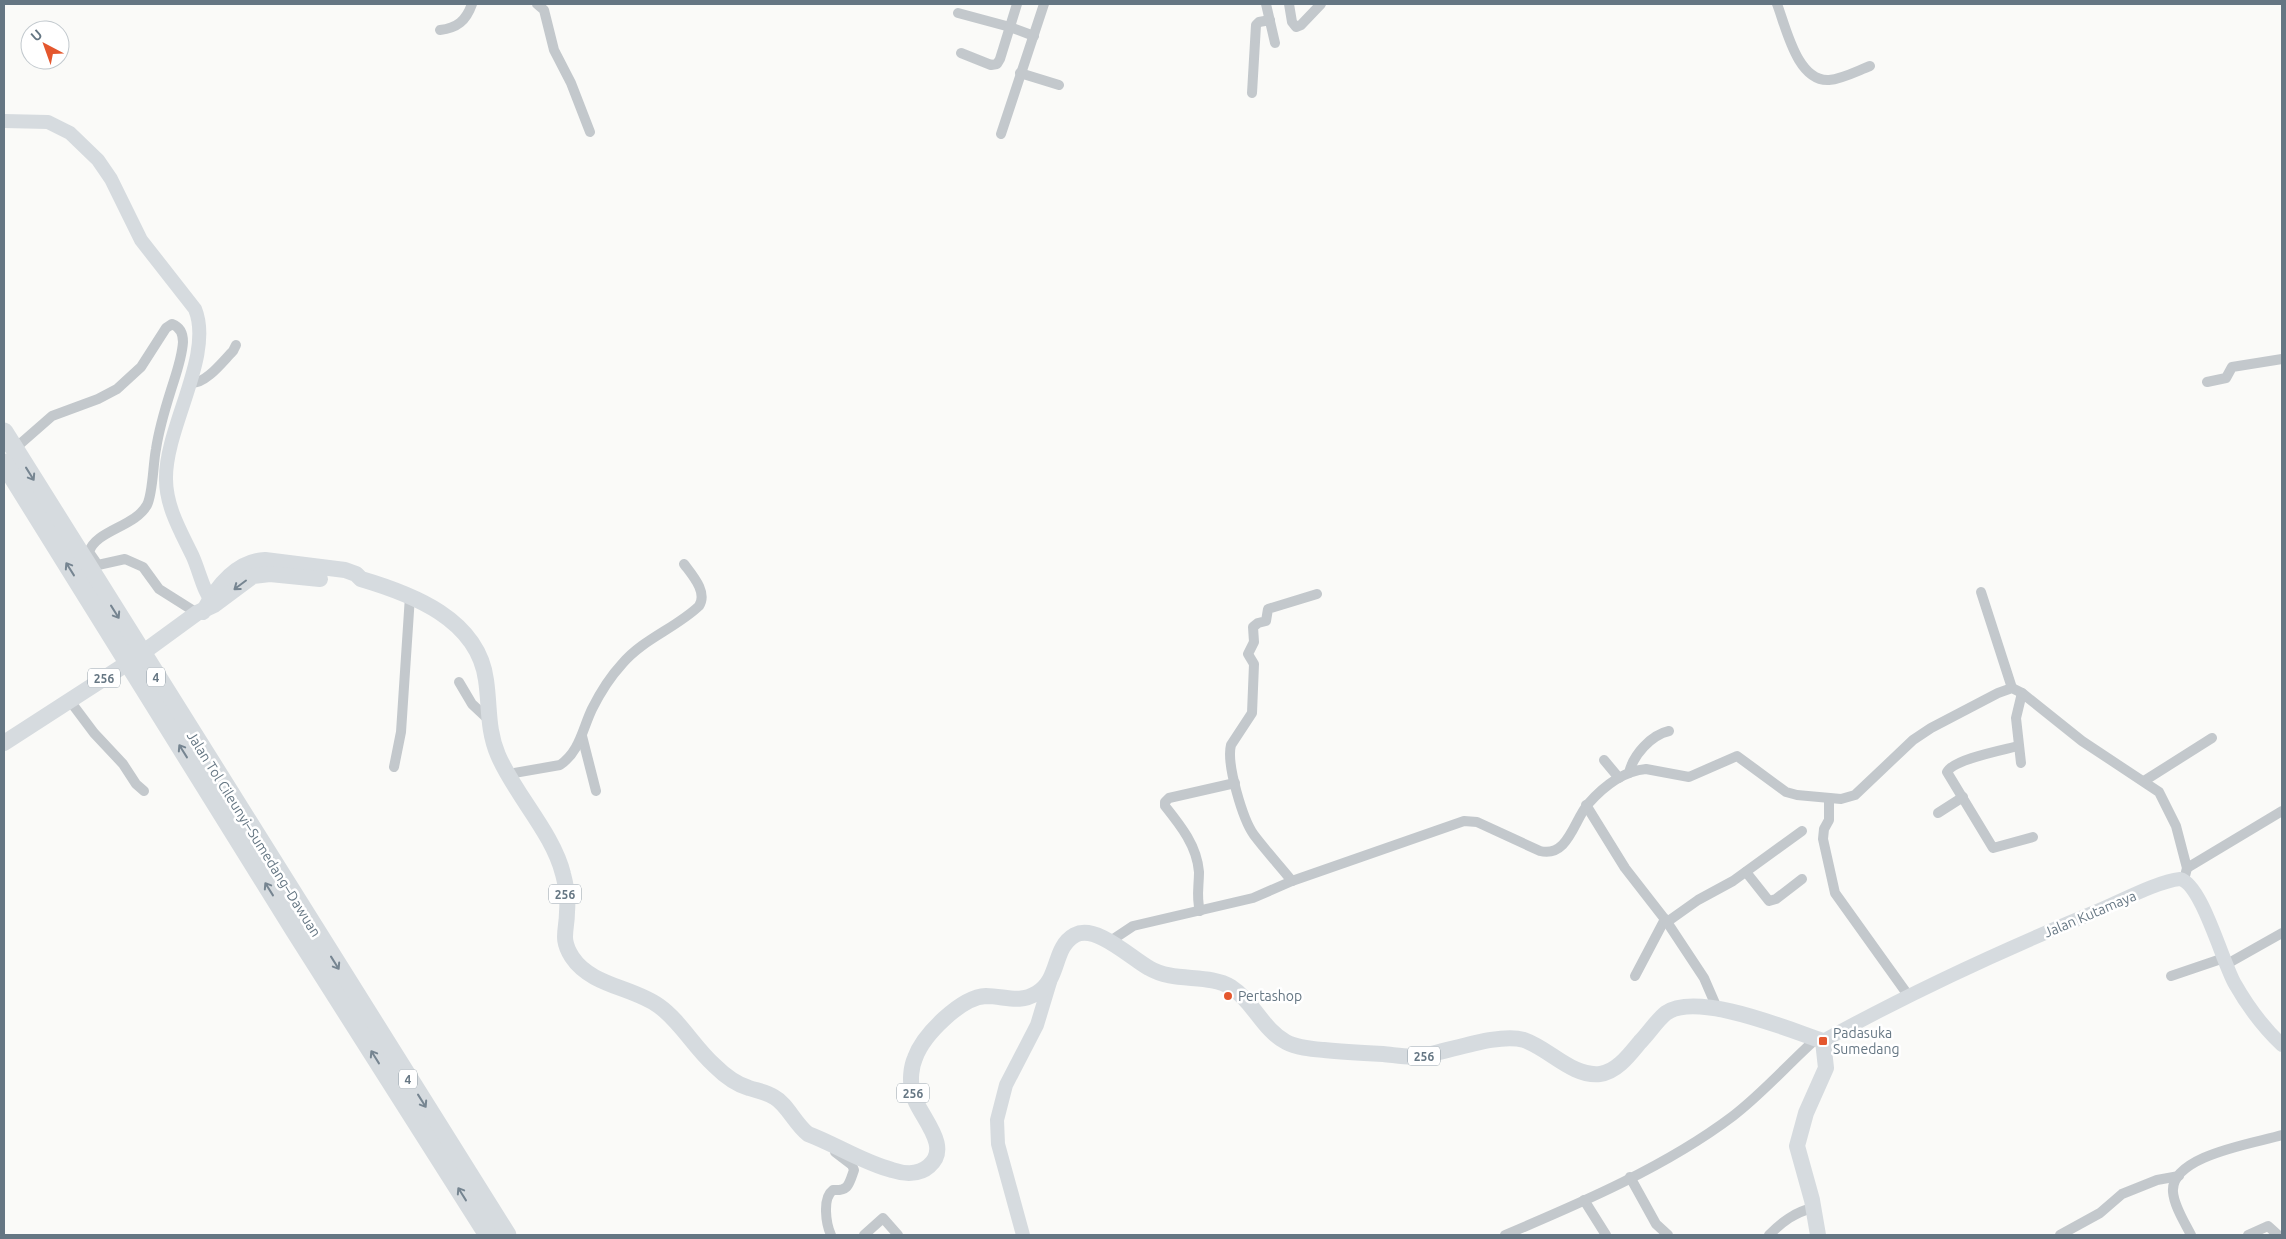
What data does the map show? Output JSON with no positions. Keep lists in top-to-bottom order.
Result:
{
  "streets": {
    "highway": ["4", "Jalan Tol Cileunyi–Sumedang–Dawuan"],
    "main road": ["256", "Jalan Kutamaya"]
  },
  "crossings": [
    ["256", "Jalan Kutamaya"]
  ],
  "places": {
    "other": ["Pertashop"],
    "transit": ["Padasuka Sumedang"]
  },
  "north": "top left"
}
